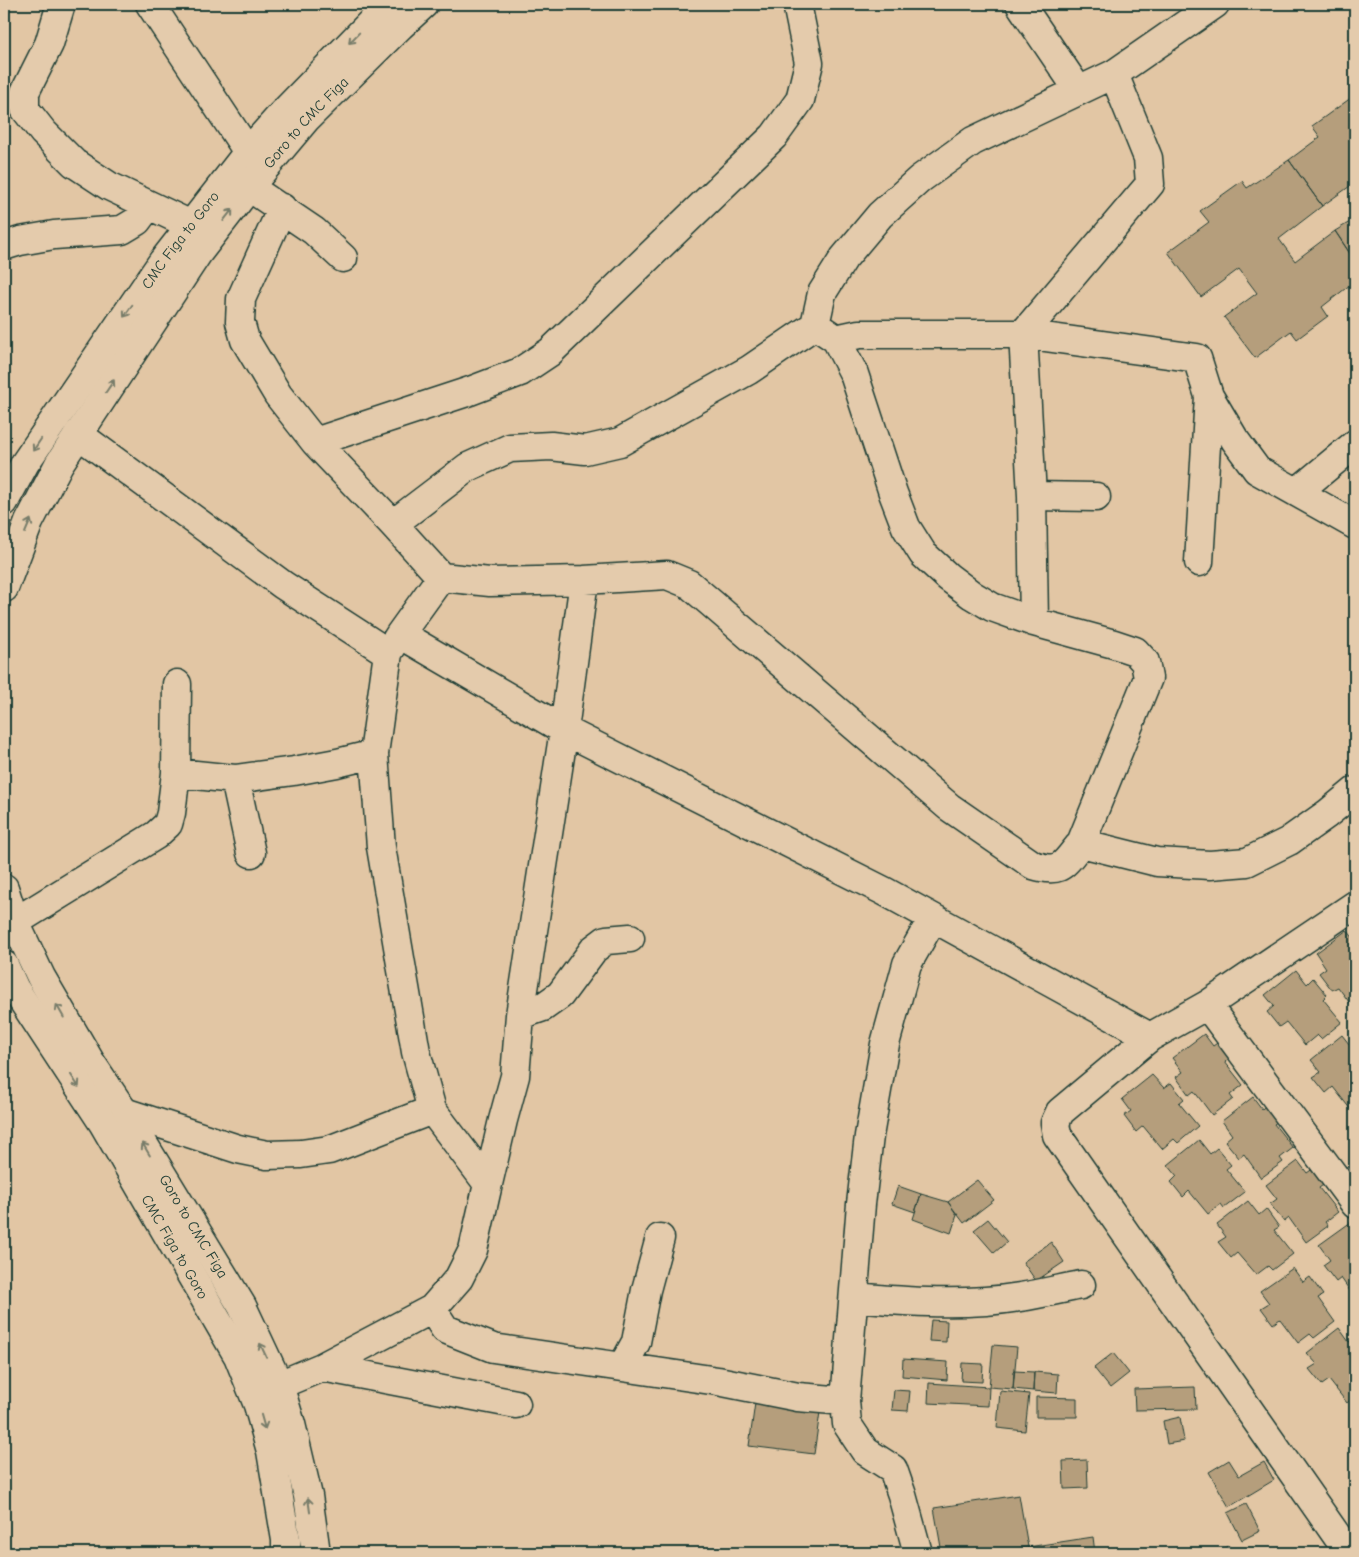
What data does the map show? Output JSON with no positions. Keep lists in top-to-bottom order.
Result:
{
  "streets": {
    "street": ["Goro to CMC Figa", "CMC Figa to Goro"]
  },
  "crossings": [
    ["Goro to CMC Figa", "CMC Figa to Goro"]
  ],
  "one_way": ["Goro to CMC Figa", "CMC Figa to Goro"]
}
